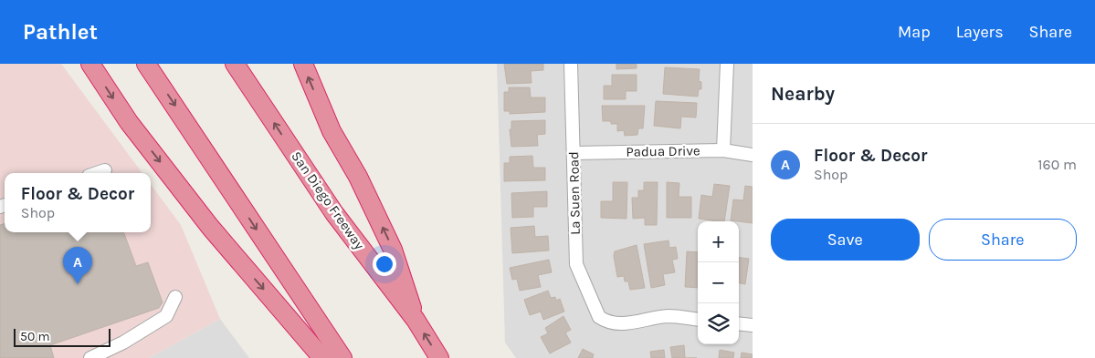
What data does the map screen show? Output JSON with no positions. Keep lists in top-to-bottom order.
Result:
{
  "streets": {
    "highway": ["San Diego Freeway"],
    "street": ["Padua Drive", "La Suen Road"]
  },
  "crossings": [
    ["Padua Drive", "La Suen Road"]
  ],
  "scale_bar": "50 m",
  "page": {
    "header": "Pathlet",
    "nav": ["Map", "Layers", "Share"],
    "heading": "Nearby",
    "list": [
      {
        "mark": "A",
        "name": "Floor & Decor",
        "note": "Shop",
        "value": "160 m"
      }
    ],
    "popup": ["Floor & Decor", "Shop"],
    "buttons": ["Save", "Share"],
    "map_buttons": ["+", "−"],
    "pins": "A",
    "scale": "50 m"
  }
}
